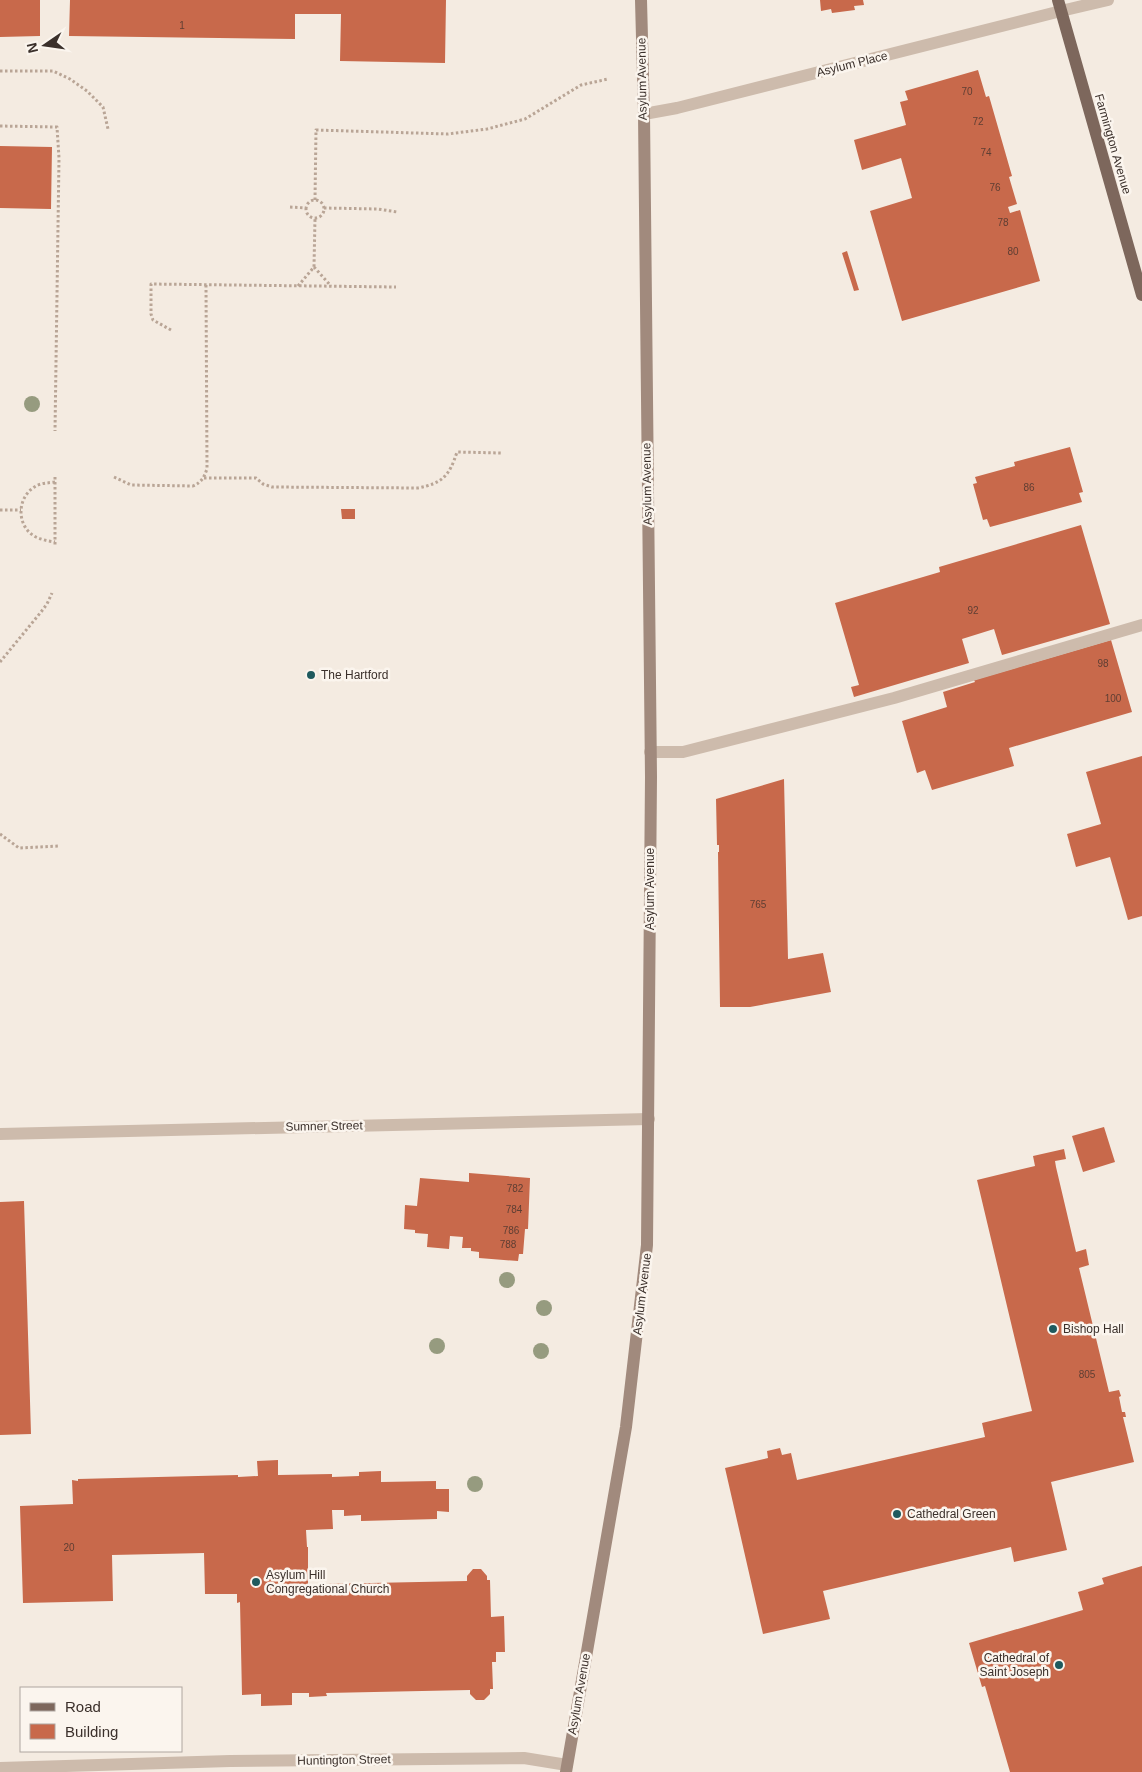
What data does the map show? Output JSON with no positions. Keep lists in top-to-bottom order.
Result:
{
  "streets": {
    "main road": ["Asylum Avenue", "Farmington Avenue"],
    "street": ["Asylum Place", "Sumner Street", "Huntington Street"]
  },
  "crossings": [
    ["Asylum Place", "Asylum Avenue"],
    ["Asylum Place", "Farmington Avenue"],
    ["Asylum Avenue", "Sumner Street"],
    ["Asylum Avenue", "Huntington Street"]
  ],
  "places": [
    "The Hartford",
    "Bishop Hall",
    "Cathedral Green",
    "Asylum Hill Congregational Church",
    "Cathedral of Saint Joseph"
  ],
  "house_numbers": [
    "1",
    "70",
    "72",
    "74",
    "76",
    "78",
    "80",
    "86",
    "92",
    "98",
    "100",
    "765",
    "782",
    "784",
    "786",
    "788",
    "805",
    "20"
  ],
  "legend": ["Road", "Building"],
  "north": "left"
}
